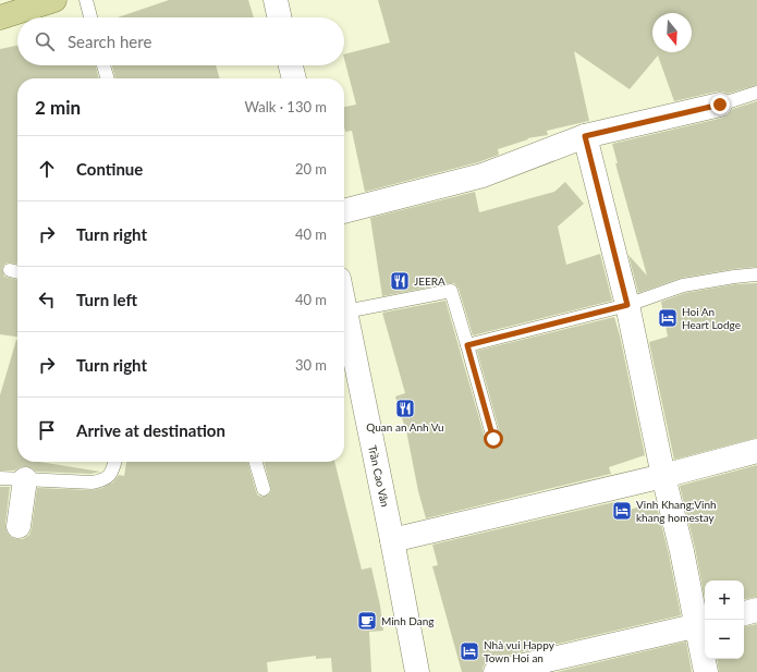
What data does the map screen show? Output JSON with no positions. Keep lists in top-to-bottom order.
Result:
{
  "streets": {
    "street": ["Trần Cao Vân"]
  },
  "places": {
    "restaurant": ["JEERA", "Quan an Anh Vu"],
    "hotel": ["Hoi An Heart Lodge", "Vinh Khang;Vinh khang homestay", "Nhà vui Happy Town Hoi an"],
    "cafe": ["Minh Dang"]
  },
  "north": "bottom",
  "page": {
    "search": "Search here",
    "heading": ["2 min", "Walk · 130 m"],
    "list": [
      ["Continue", "20 m"],
      ["Turn right", "40 m"],
      ["Turn left", "40 m"],
      ["Turn right", "30 m"],
      "Arrive at destination"
    ],
    "map_buttons": ["+", "−"]
  }
}
